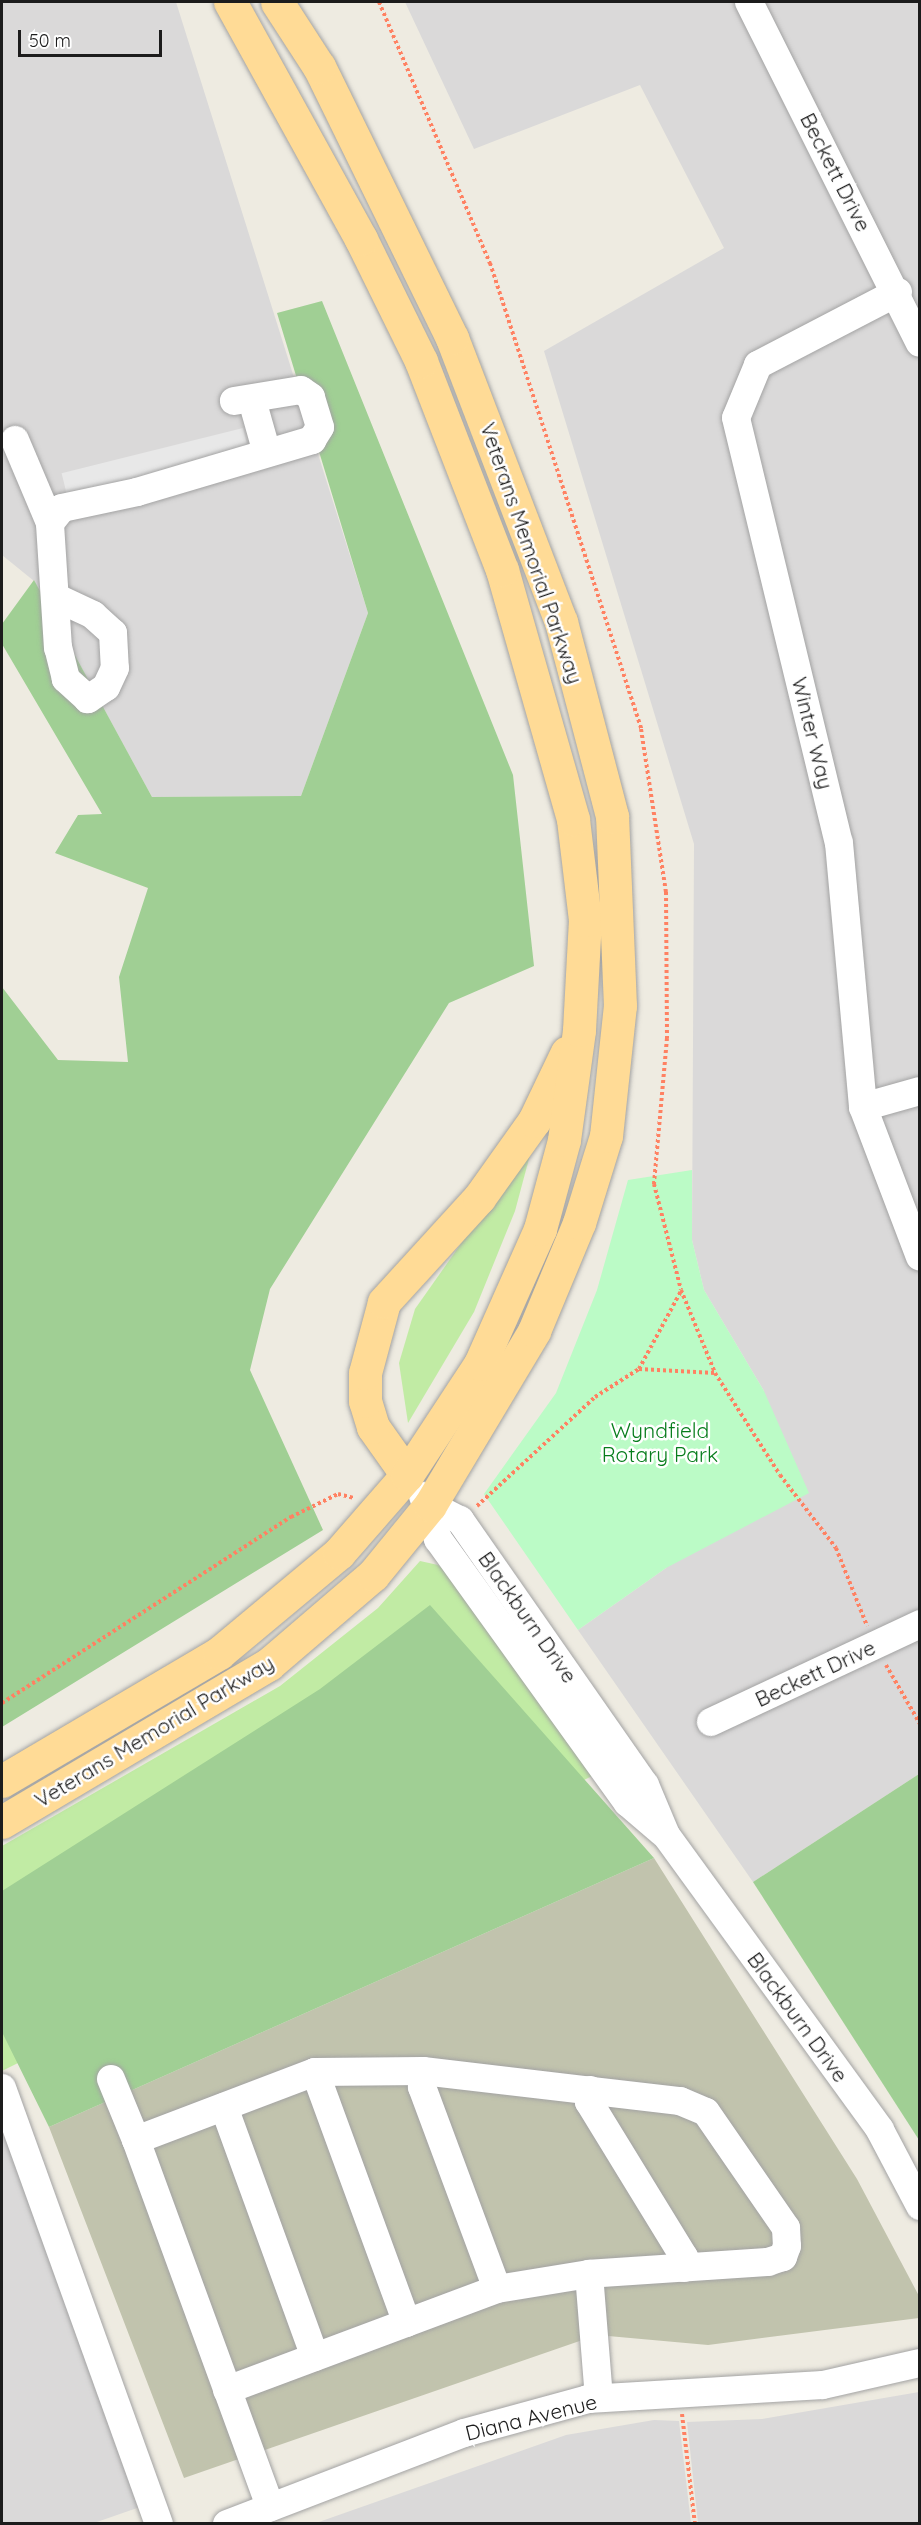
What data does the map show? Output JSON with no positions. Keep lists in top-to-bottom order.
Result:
{
  "streets": {
    "main road": ["Veterans Memorial Parkway"],
    "street": [
      "Beckett Drive",
      "Winter Way",
      "Blackburn Drive",
      "Diana Avenue"
    ]
  },
  "crossings": [
    ["Beckett Drive", "Winter Way"],
    ["Veterans Memorial Parkway", "Blackburn Drive"]
  ],
  "parks": ["Wyndfield Rotary Park"],
  "scale_bar": "50 m"
}
